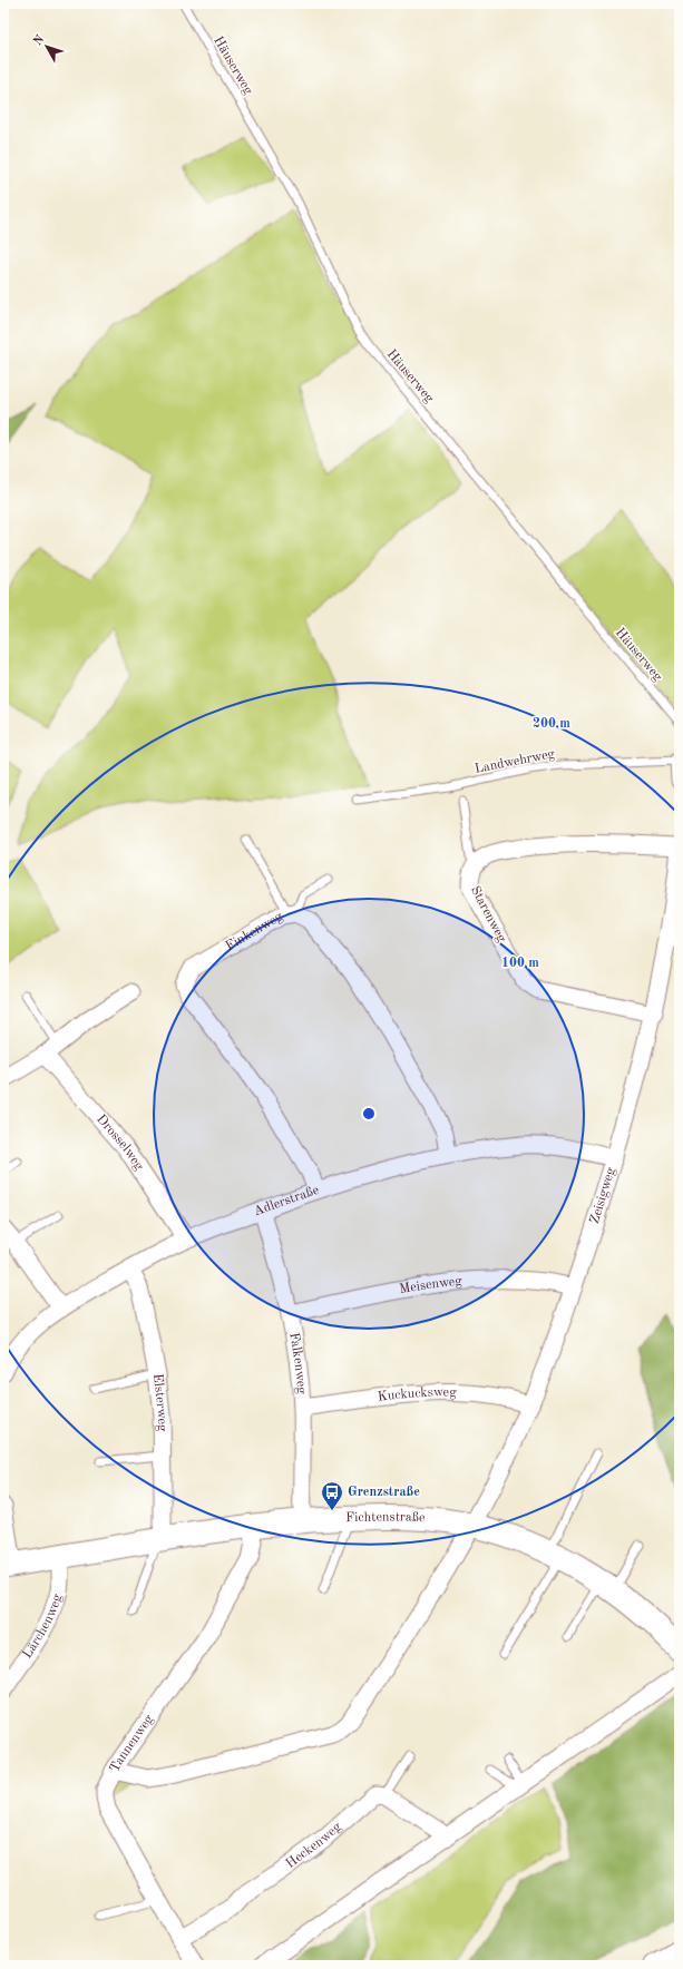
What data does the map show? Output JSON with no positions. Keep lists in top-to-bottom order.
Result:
{
  "streets": {
    "street": [
      "Starenweg",
      "Finkenweg",
      "Drosselweg",
      "Zeisigweg",
      "Adlerstraße",
      "Meisenweg",
      "Falkenweg",
      "Kuckucksweg",
      "Elsterweg",
      "Fichtenstraße",
      "Lärchenweg",
      "Tannenweg",
      "Heckenweg"
    ],
    "lane": ["Häuserweg", "Landwehrweg"]
  },
  "crossings": [
    ["Starenweg", "Zeisigweg"],
    ["Finkenweg", "Adlerstraße"],
    ["Drosselweg", "Adlerstraße"],
    ["Zeisigweg", "Adlerstraße"],
    ["Zeisigweg", "Meisenweg"],
    ["Zeisigweg", "Kuckucksweg"],
    ["Zeisigweg", "Fichtenstraße"],
    ["Adlerstraße", "Falkenweg"],
    ["Adlerstraße", "Elsterweg"],
    ["Meisenweg", "Falkenweg"],
    ["Falkenweg", "Kuckucksweg"],
    ["Falkenweg", "Fichtenstraße"],
    ["Elsterweg", "Fichtenstraße"],
    ["Fichtenstraße", "Lärchenweg"],
    ["Fichtenstraße", "Tannenweg"],
    ["Tannenweg", "Heckenweg"]
  ],
  "places": {
    "bus stop": ["Grenzstraße"]
  },
  "north": "top left",
  "rings": ["200 m", "100 m"]
}
